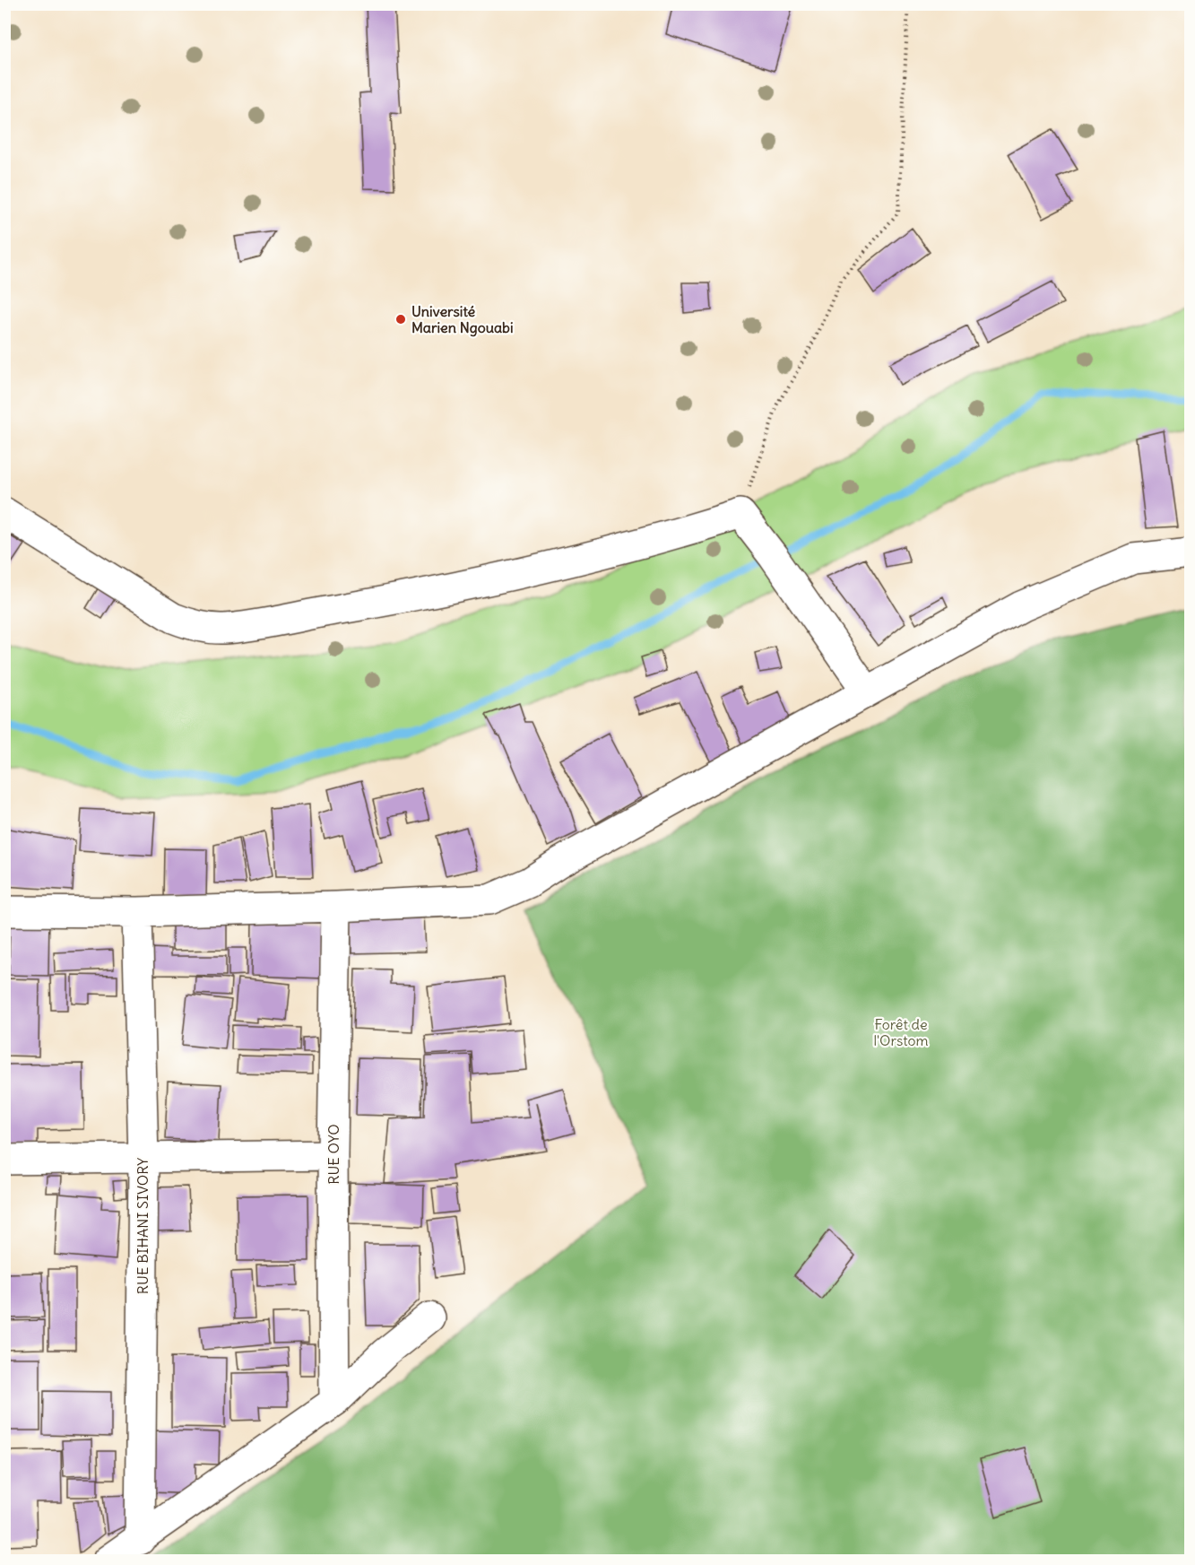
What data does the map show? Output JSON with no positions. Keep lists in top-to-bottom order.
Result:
{
  "streets": {
    "street": ["RUE OYO", "RUE BIHANI SIVORY"]
  },
  "parks": ["Forêt de l'Orstom"],
  "places": ["Université Marien Ngouabi"]
}
